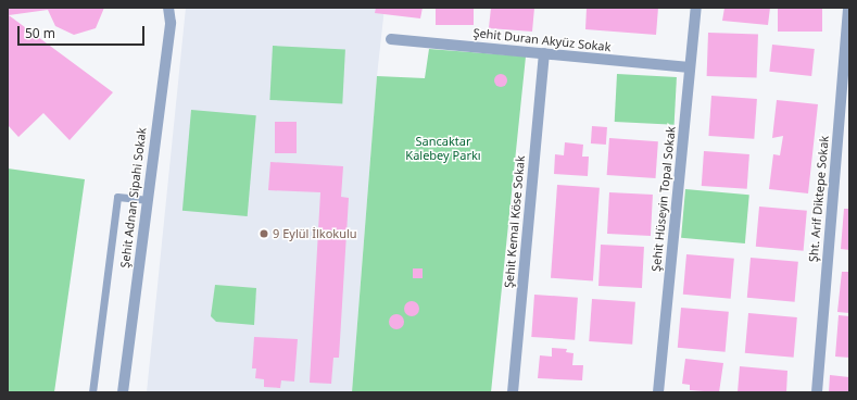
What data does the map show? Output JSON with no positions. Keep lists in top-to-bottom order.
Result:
{
  "streets": {
    "street": [
      "Şehit Duran Akyüz Sokak",
      "Şehit Adnan Sipahi Sokak",
      "Şehit Hüseyin Topal Sokak",
      "Şht. Arif Diktepe Sokak",
      "Şehit Kemal Köse Sokak"
    ]
  },
  "crossings": [
    ["Şehit Duran Akyüz Sokak", "Şehit Hüseyin Topal Sokak"],
    ["Şehit Duran Akyüz Sokak", "Şehit Kemal Köse Sokak"]
  ],
  "parks": ["Sancaktar Kalebey Parkı"],
  "places": ["9 Eylül İlkokulu"],
  "scale_bar": "50 m"
}
